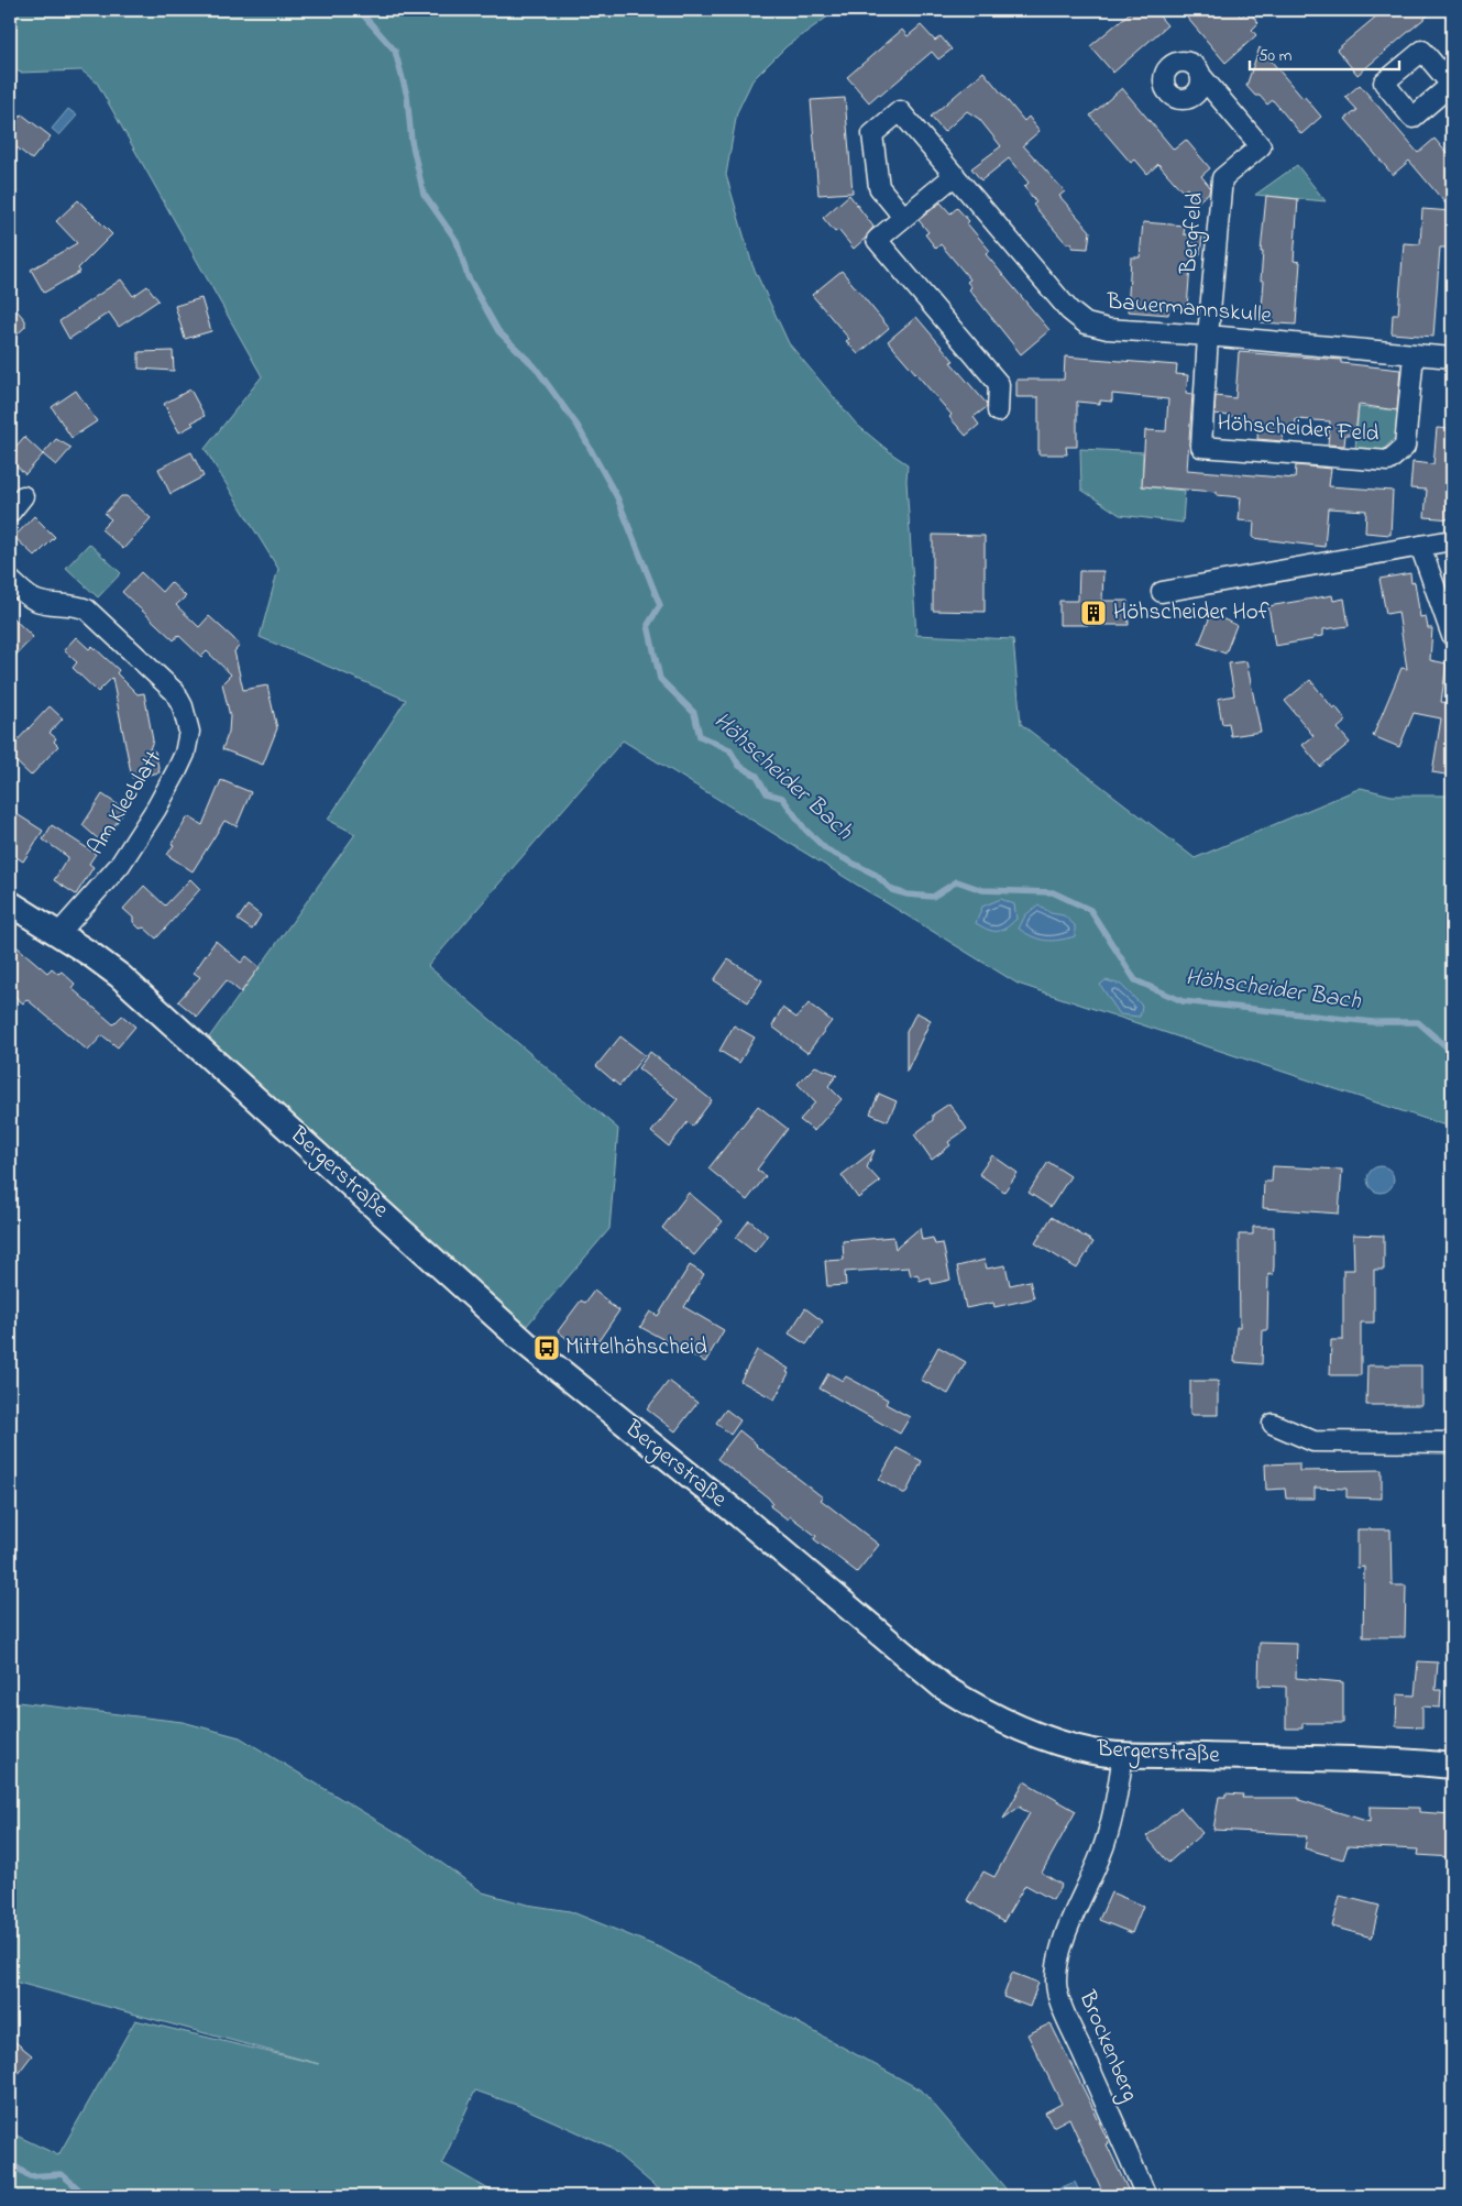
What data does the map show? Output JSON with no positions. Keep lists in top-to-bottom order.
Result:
{
  "streets": {
    "street": [
      "Bergfeld",
      "Bauermannskulle",
      "Höhscheider Feld",
      "Am Kleeblatt",
      "Bergerstraße",
      "Brockenberg"
    ]
  },
  "crossings": [
    ["Bergfeld", "Bauermannskulle"],
    ["Bergfeld", "Höhscheider Feld"],
    ["Bauermannskulle", "Höhscheider Feld"],
    ["Am Kleeblatt", "Bergerstraße"],
    ["Bergerstraße", "Brockenberg"]
  ],
  "water": ["Höhscheider Bach"],
  "places": {
    "building": ["Höhscheider Hof"],
    "bus stop": ["Mittelhöhscheid"]
  },
  "scale_bar": "50 m"
}
